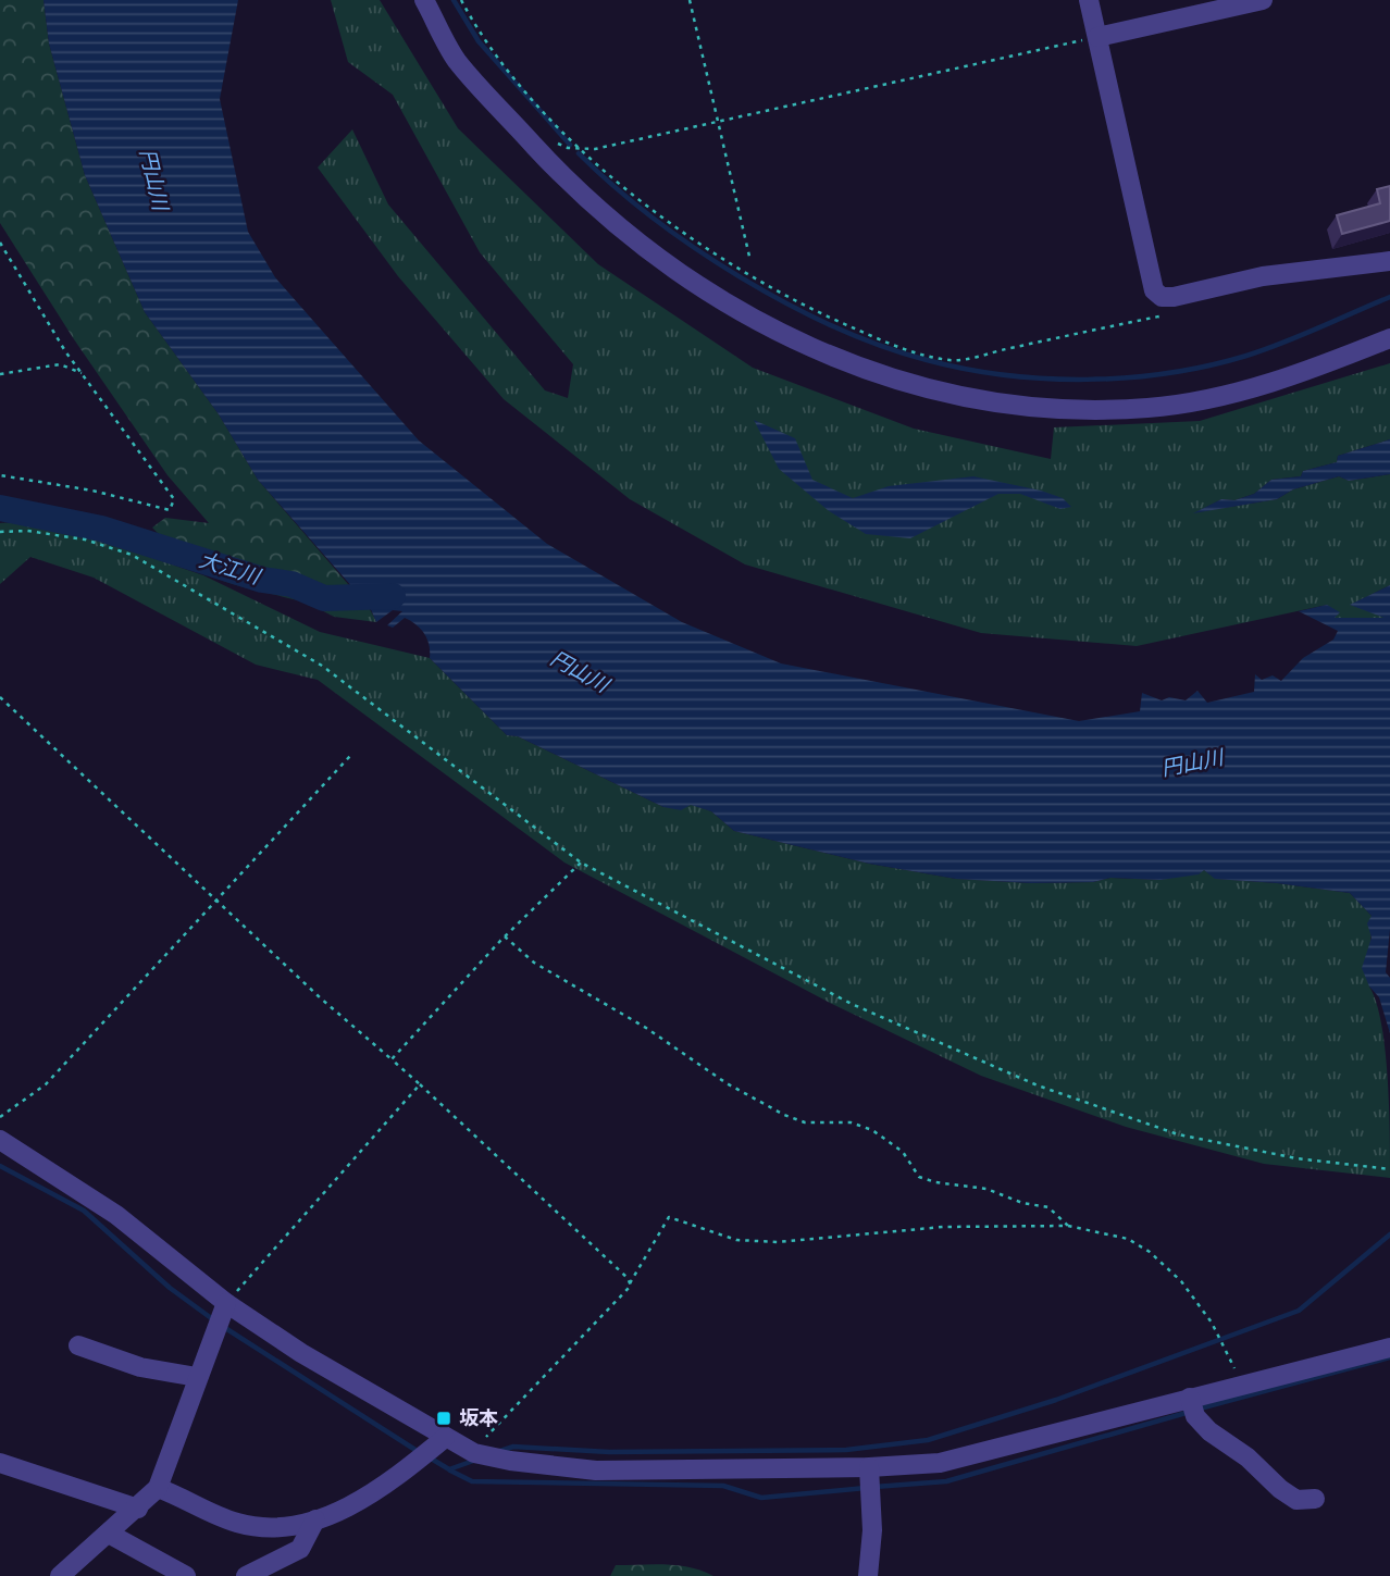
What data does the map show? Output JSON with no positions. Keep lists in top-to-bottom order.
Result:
{
  "water": ["円山川", "大江川"],
  "places": {
    "transit": ["坂本"]
  }
}
